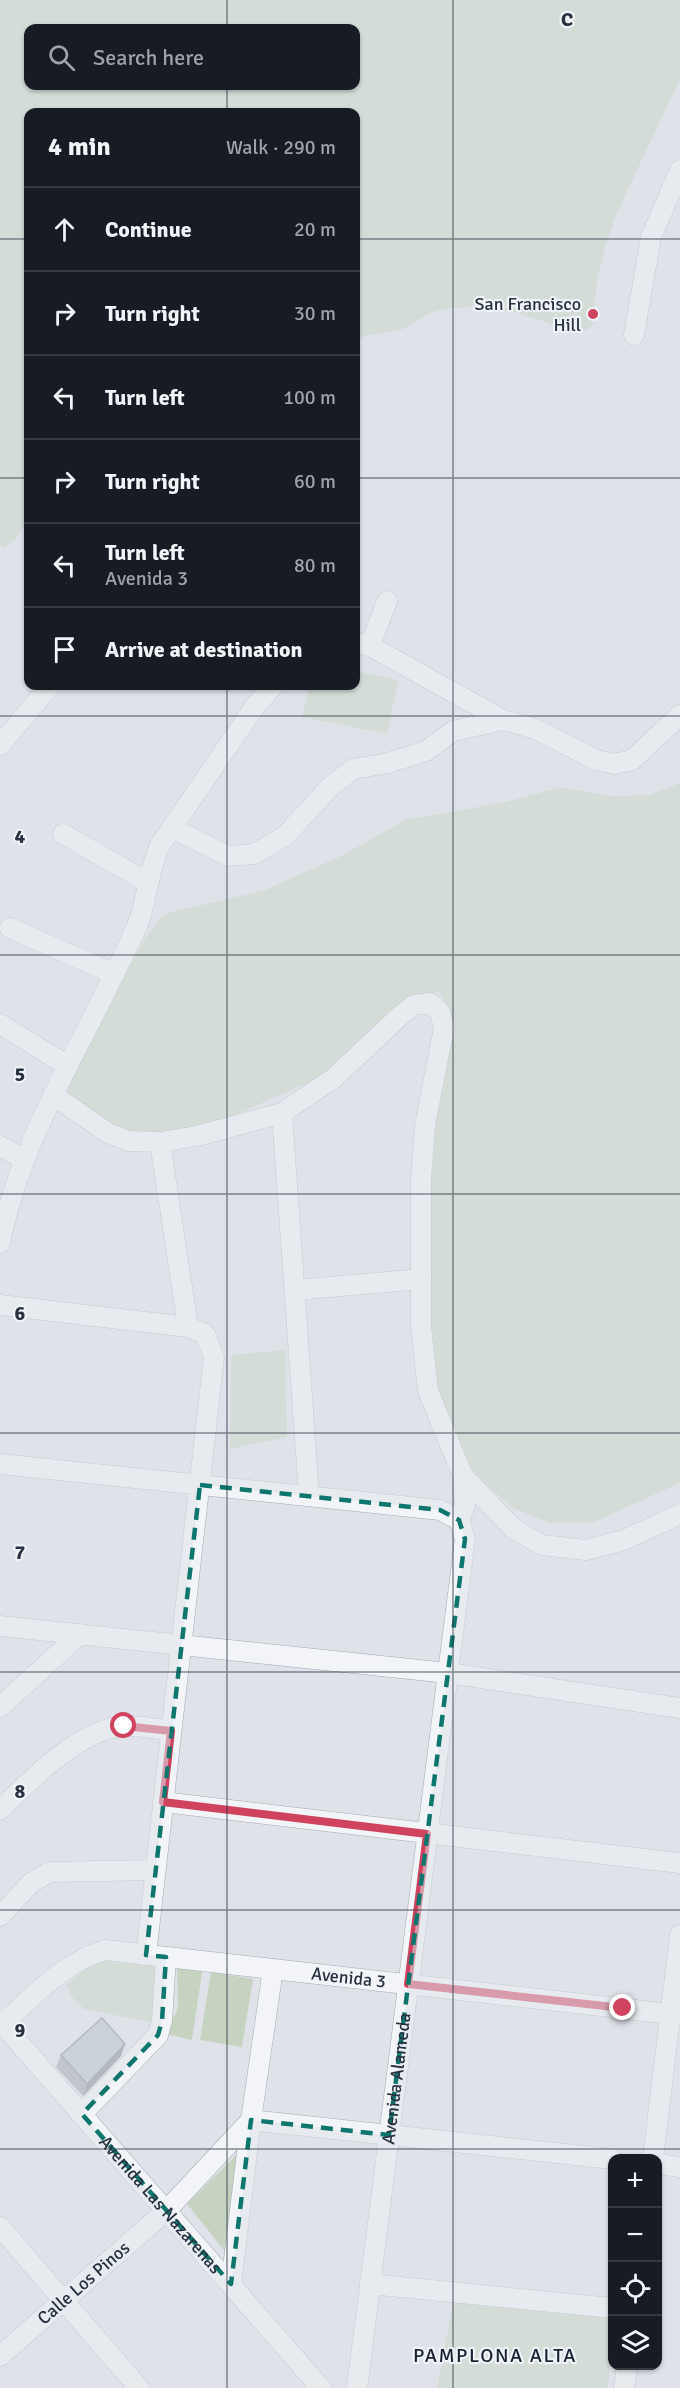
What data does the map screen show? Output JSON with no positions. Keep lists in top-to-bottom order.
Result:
{
  "streets": {
    "street": [
      "Avenida 3",
      "Avenida Alameda",
      "Avenida Las Nazarenas",
      "Calle Los Pinos"
    ]
  },
  "crossings": [
    ["Avenida 3", "Avenida Alameda"],
    ["Avenida 3", "Avenida Las Nazarenas"],
    ["Avenida Las Nazarenas", "Calle Los Pinos"]
  ],
  "districts": ["PAMPLONA ALTA"],
  "places": ["San Francisco Hill"],
  "page": {
    "search": "Search here",
    "heading": ["4 min", "Walk · 290 m"],
    "list": [
      ["Continue", "20 m"],
      ["Turn right", "30 m"],
      ["Turn left", "100 m"],
      ["Turn right", "60 m"],
      ["Turn left", "Avenida 3", "80 m"],
      "Arrive at destination"
    ],
    "map_buttons": ["+", "−"]
  },
  "grid": {
    "columns": ["C"],
    "rows": [
      "4",
      "5",
      "6",
      "7",
      "8",
      "9"
    ]
  }
}
